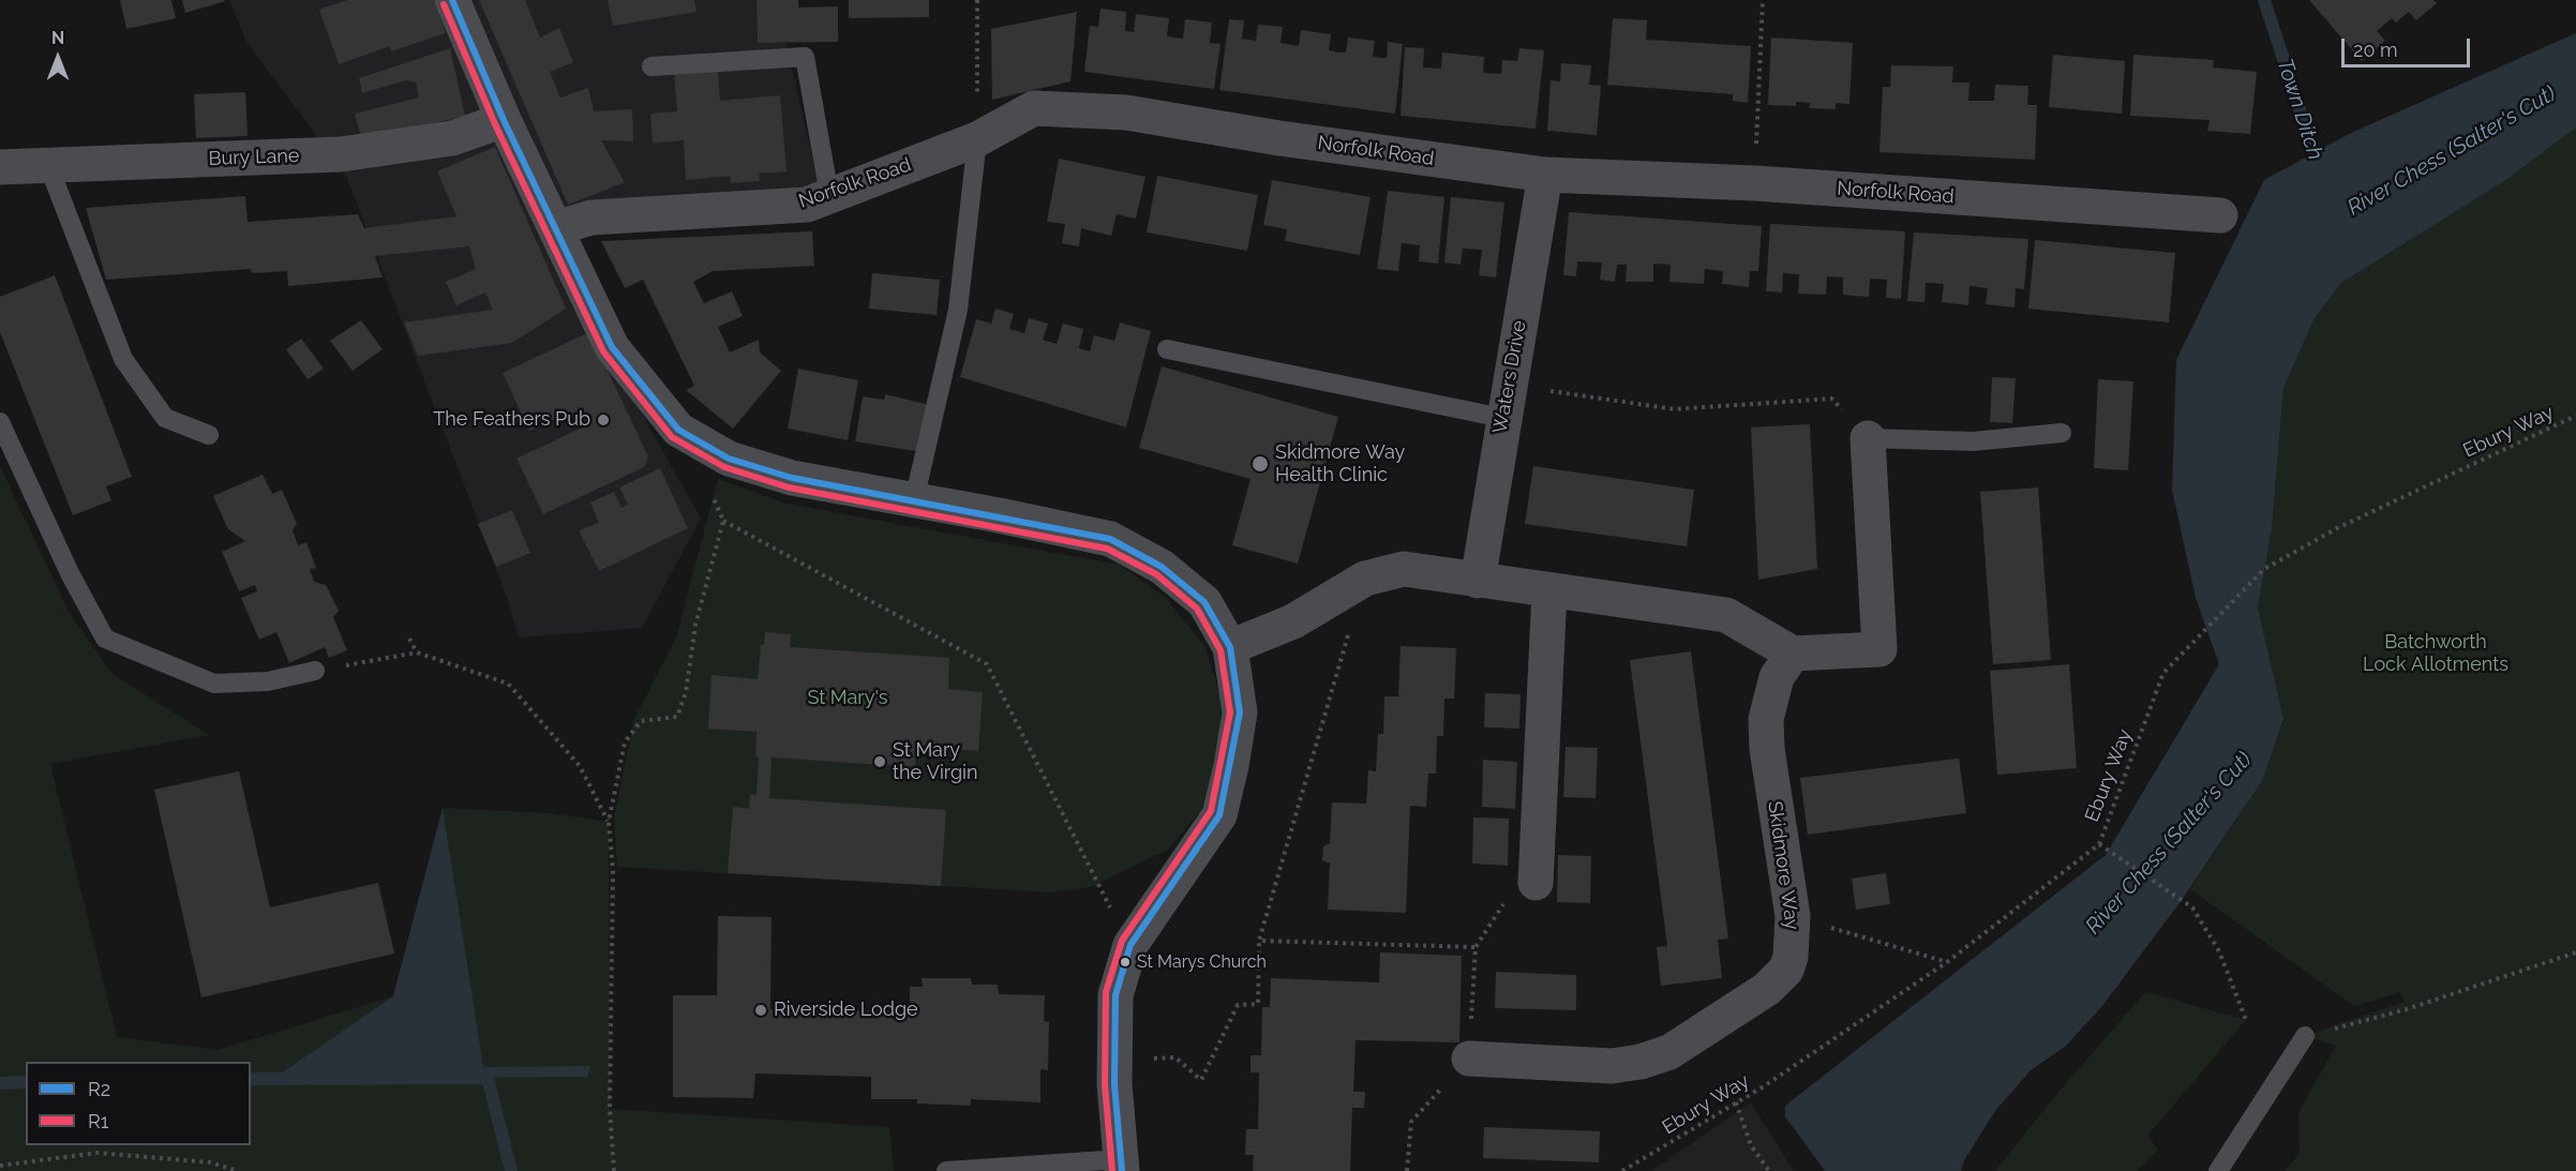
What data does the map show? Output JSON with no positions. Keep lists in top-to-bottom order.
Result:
{
  "streets": {
    "street": [
      "Norfolk Road",
      "Bury Lane",
      "Waters Drive",
      "Skidmore Way"
    ],
    "path": ["Ebury Way"]
  },
  "crossings": [
    ["Norfolk Road", "Waters Drive"]
  ],
  "water": ["Town Ditch", "River Chess (Salter's Cut)"],
  "parks": ["Batchworth Lock Allotments", "St Mary's"],
  "places": [
    "The Feathers Pub",
    "Skidmore Way Health Clinic",
    "St Mary the Virgin",
    "St Marys Church",
    "Riverside Lodge"
  ],
  "lines": ["transit line R2", "transit line R1"],
  "legend": ["R2", "R1"],
  "scale_bar": "20 m",
  "north": "top"
}
